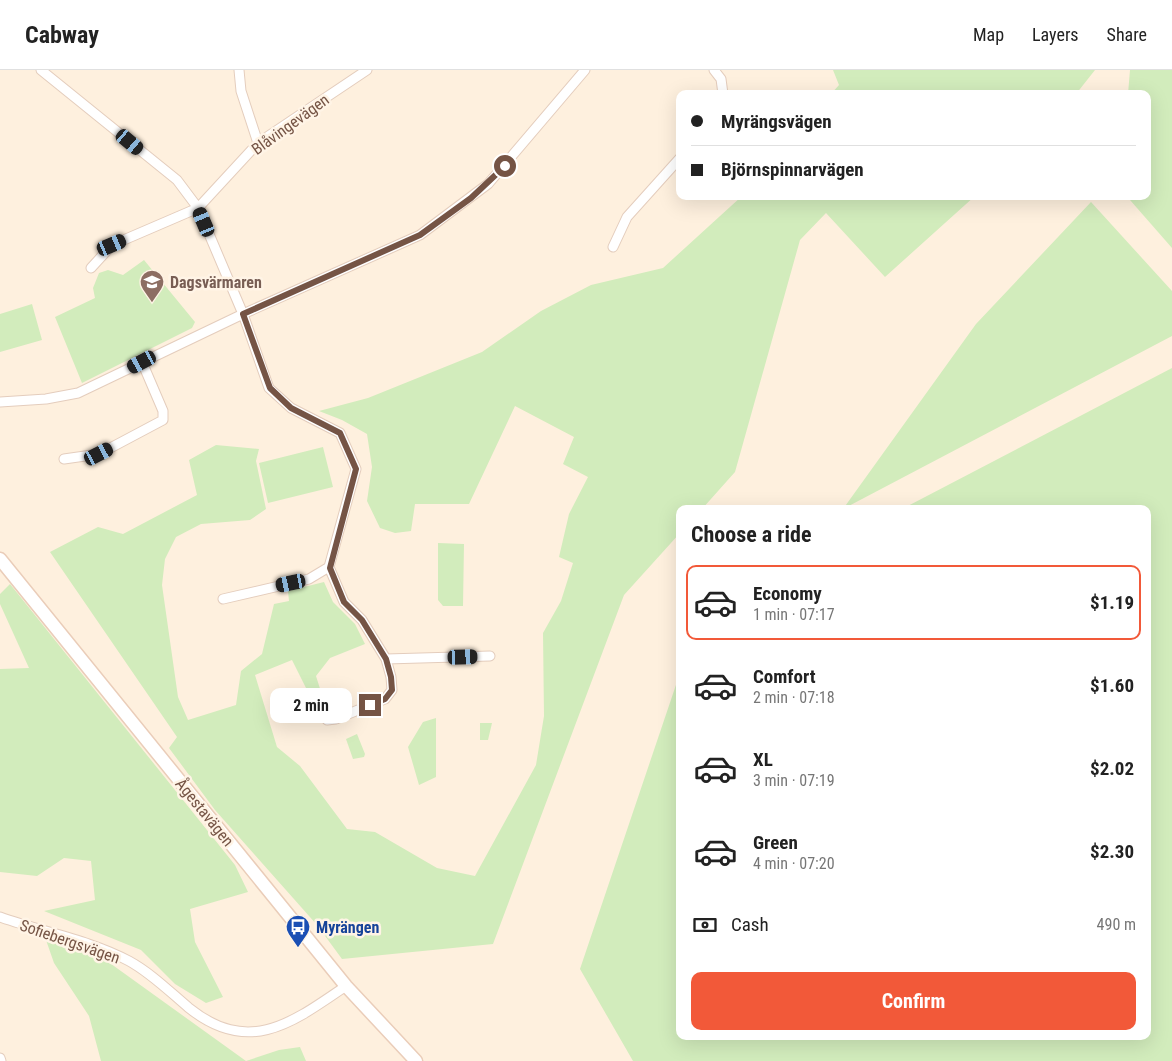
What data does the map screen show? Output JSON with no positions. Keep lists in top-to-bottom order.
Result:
{
  "streets": {
    "main road": ["Ågestavägen"],
    "street": ["Blåvingevägen", "Sofiebergsvägen"]
  },
  "crossings": [
    ["Ågestavägen", "Sofiebergsvägen"]
  ],
  "places": {
    "school or university": ["Dagsvärmaren"],
    "bus stop": ["Myrängen"]
  },
  "page": {
    "header": "Cabway",
    "nav": ["Map", "Layers", "Share"],
    "banner": ["Myrängsvägen", "Björnspinnarvägen"],
    "heading": "Choose a ride",
    "list": [
      {
        "name": "Economy",
        "note": "1 min · 07:17",
        "value": "$1.19"
      },
      {
        "name": "Comfort",
        "note": "2 min · 07:18",
        "value": "$1.60"
      },
      {
        "name": "XL",
        "note": "3 min · 07:19",
        "value": "$2.02"
      },
      {
        "name": "Green",
        "note": "4 min · 07:20",
        "value": "$2.30"
      }
    ],
    "bubble": "2 min",
    "pay": ["Cash", "490 m"],
    "buttons": "Confirm"
  }
}
